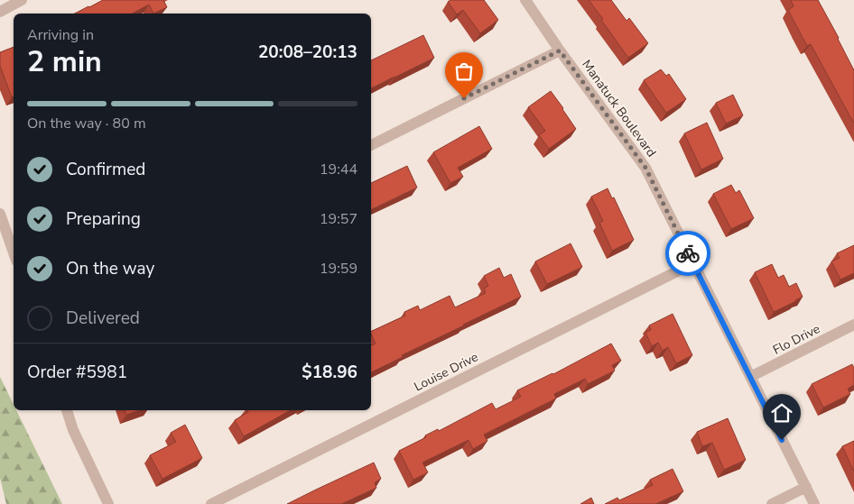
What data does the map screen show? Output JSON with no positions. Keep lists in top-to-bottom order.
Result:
{
  "streets": {
    "street": ["Manatuck Boulevard", "Flo Drive", "Louise Drive"]
  },
  "crossings": [
    ["Manatuck Boulevard", "Flo Drive"],
    ["Manatuck Boulevard", "Louise Drive"]
  ],
  "page": {
    "heading": ["2 min", "Arriving in", "20:08–20:13"],
    "panel": ["Order #5981", "$18.96"],
    "bar": "On the way · 80 m",
    "list": [
      ["Confirmed", "19:44"],
      ["Preparing", "19:57"],
      ["On the way", "19:59"],
      "Delivered"
    ]
  }
}
